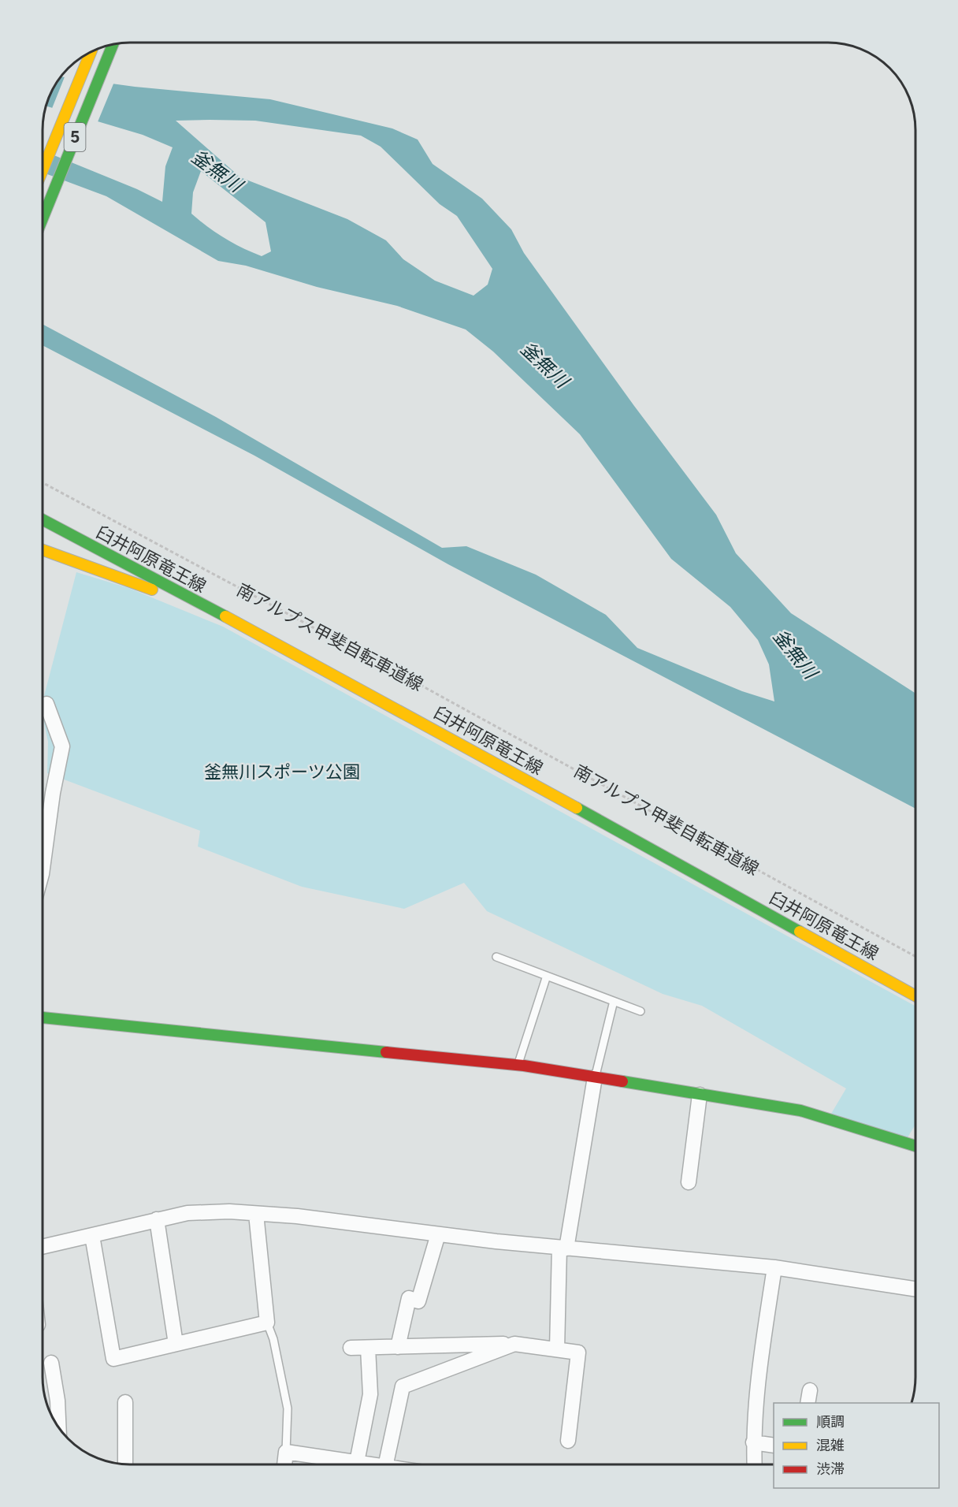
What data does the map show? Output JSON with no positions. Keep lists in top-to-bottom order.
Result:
{
  "streets": {
    "main road": ["5", "臼井阿原竜王線"],
    "path": ["南アルプス甲斐自転車道線"]
  },
  "water": ["釜無川"],
  "parks": ["釜無川スポーツ公園"],
  "legend": ["順調", "混雑", "渋滞"]
}
